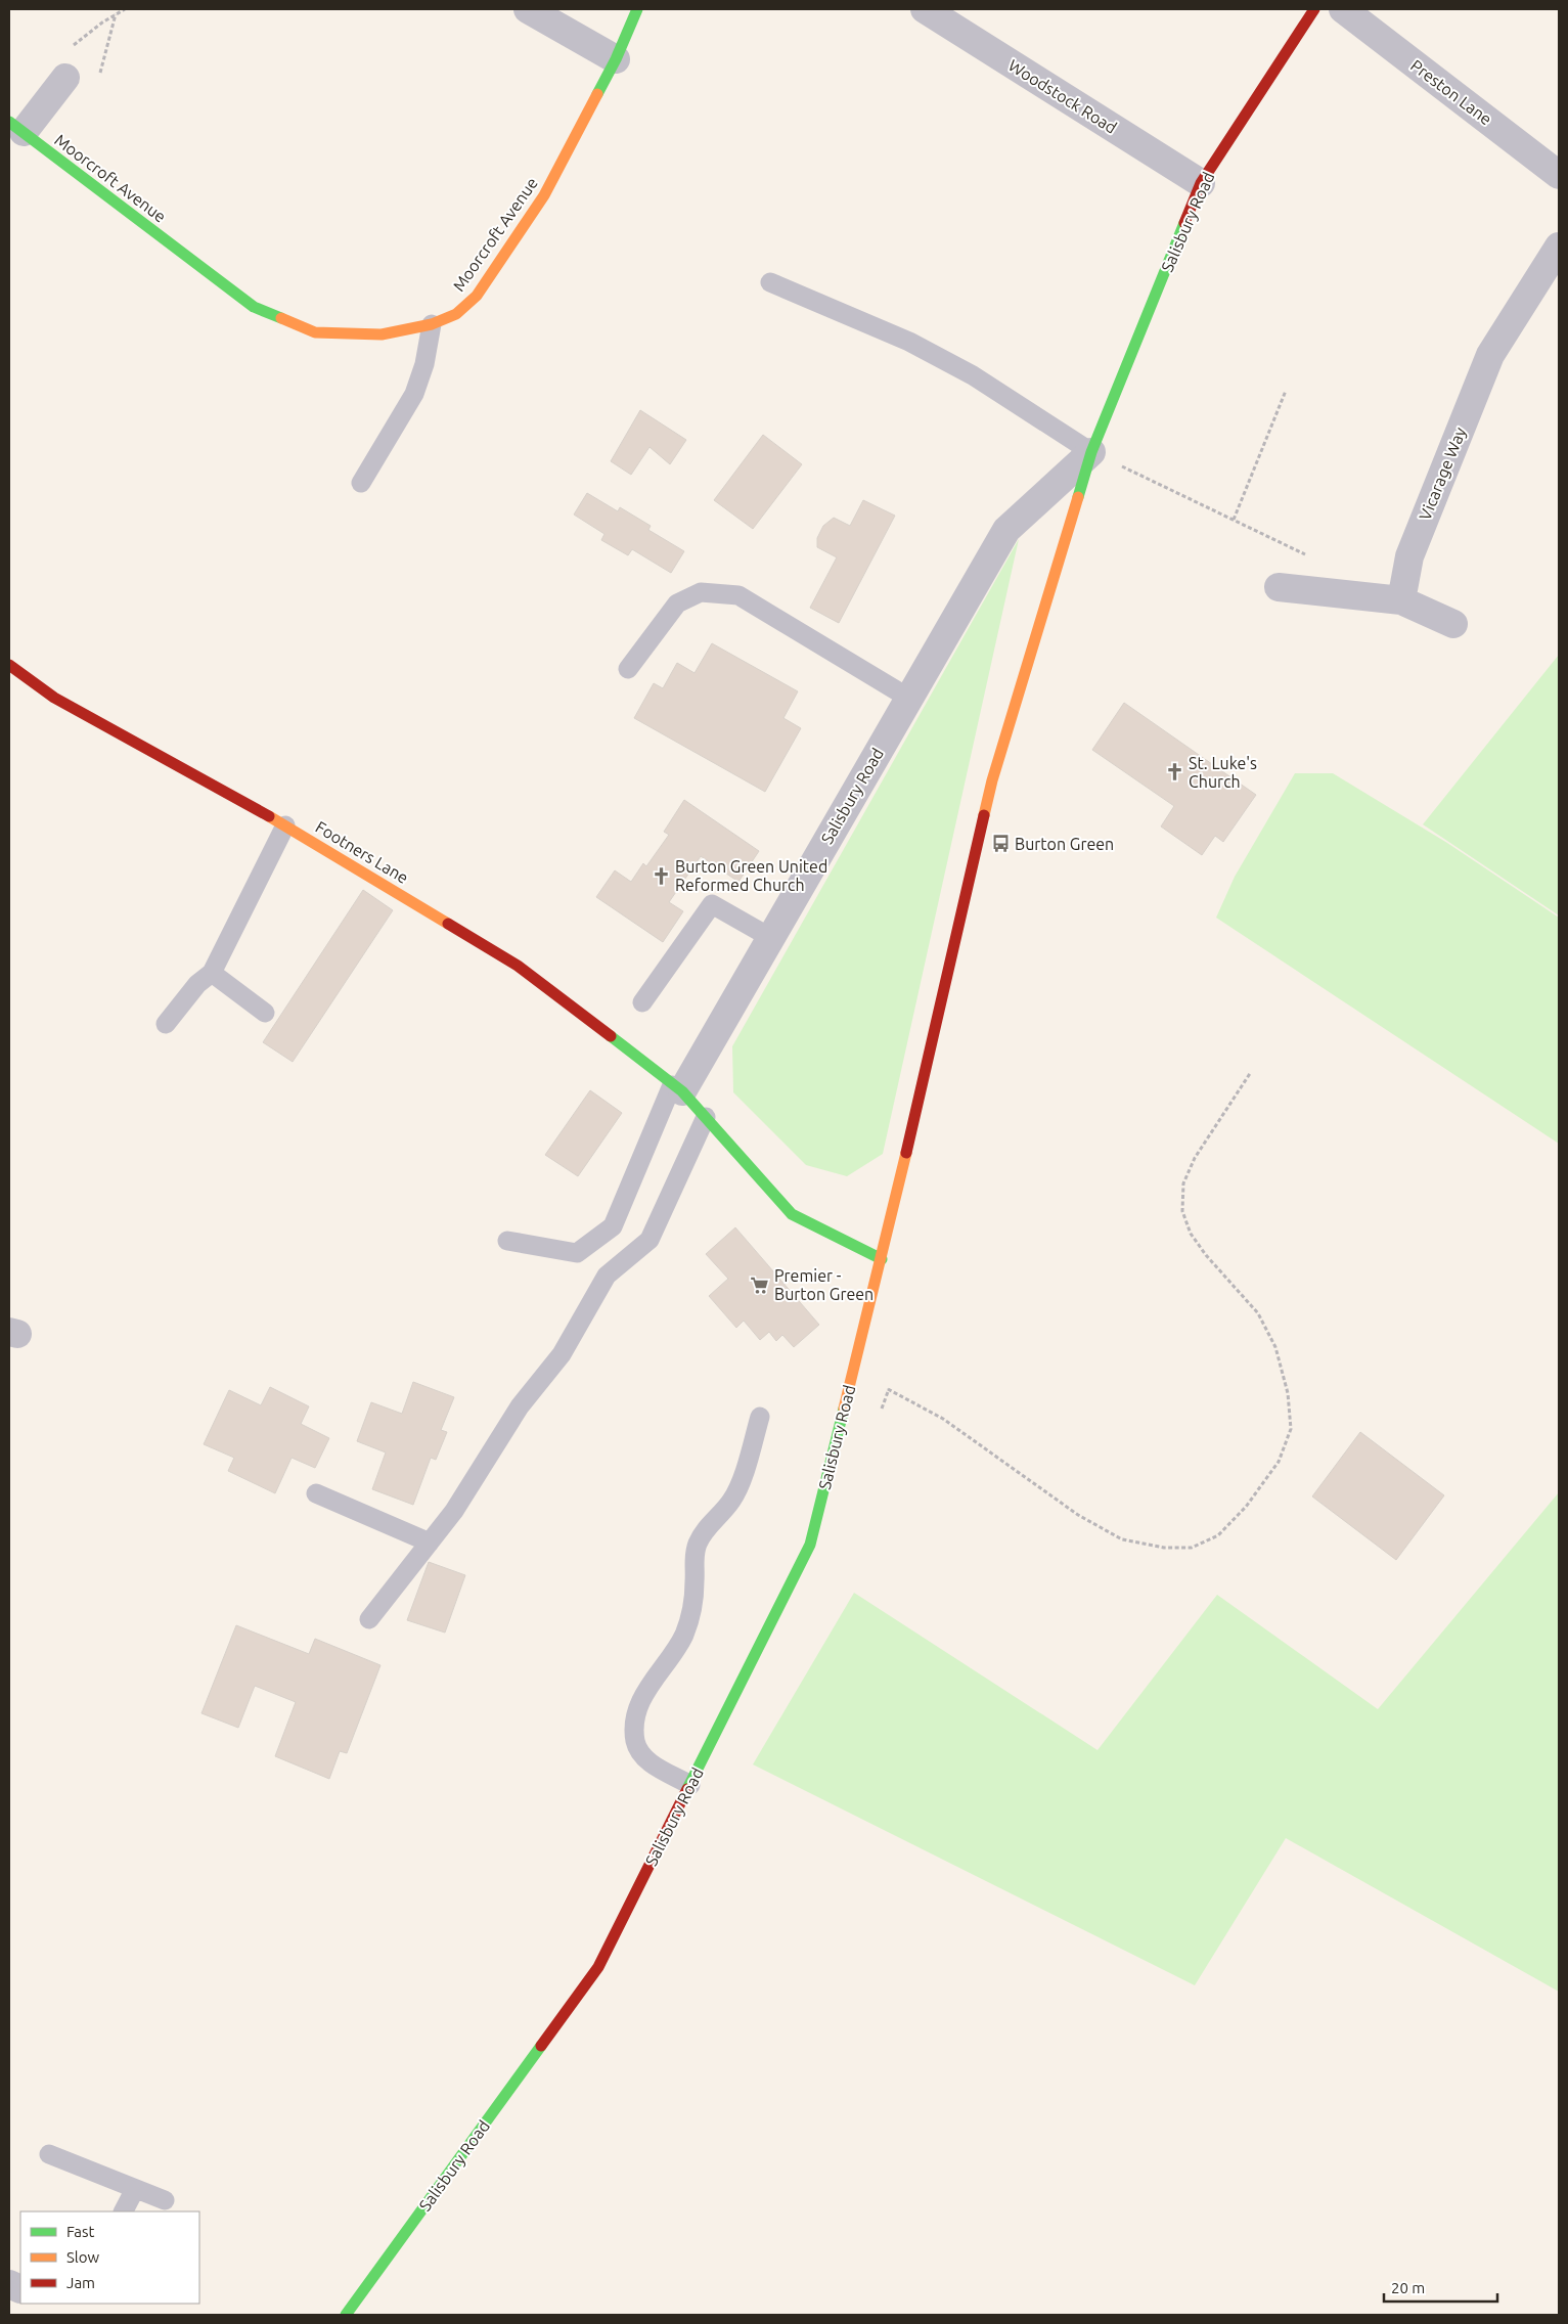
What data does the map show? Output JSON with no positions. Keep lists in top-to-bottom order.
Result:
{
  "streets": {
    "street": [
      "Preston Lane",
      "Woodstock Road",
      "Moorcroft Avenue",
      "Salisbury Road",
      "Vicarage Way",
      "Footners Lane"
    ]
  },
  "crossings": [
    ["Woodstock Road", "Salisbury Road"],
    ["Salisbury Road", "Footners Lane"]
  ],
  "places": {
    "church": ["St. Luke's Church", "Burton Green United Reformed Church"],
    "bus stop": ["Burton Green"],
    "supermarket": ["Premier - Burton Green"]
  },
  "legend": ["Fast", "Slow", "Jam"],
  "scale_bar": "20 m"
}
